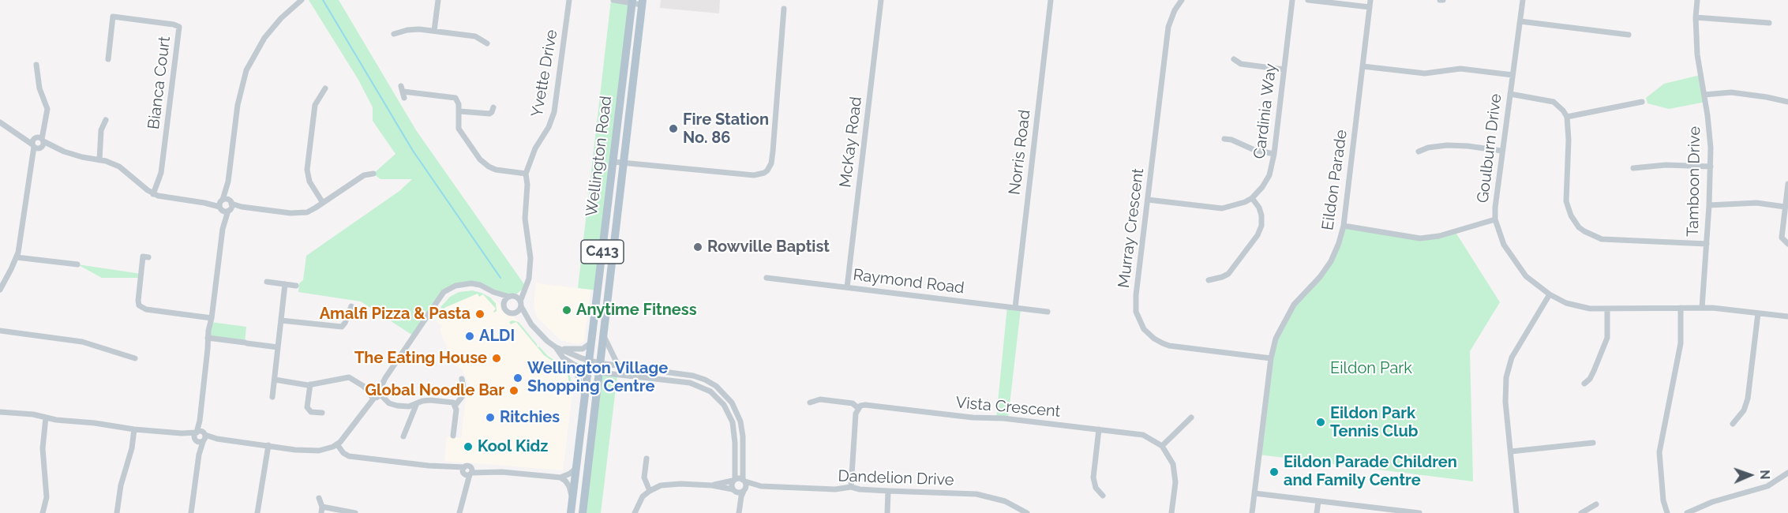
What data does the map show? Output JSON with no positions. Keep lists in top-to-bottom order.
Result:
{
  "streets": {
    "main road": ["Wellington Road", "C413"],
    "street": [
      "Yvette Drive",
      "Bianca Court",
      "Cardinia Way",
      "McKay Road",
      "Goulburn Drive",
      "Norris Road",
      "Eildon Parade",
      "Tamboon Drive",
      "Murray Crescent",
      "Raymond Road",
      "Vista Crescent",
      "Dandelion Drive"
    ]
  },
  "crossings": [
    ["McKay Road", "Raymond Road"],
    ["Goulburn Drive", "Tamboon Drive"],
    ["Norris Road", "Raymond Road"],
    ["Eildon Parade", "Murray Crescent"]
  ],
  "parks": ["Eildon Park"],
  "places": [
    "Fire Station No. 86",
    "Rowville Baptist",
    "Anytime Fitness",
    "Amalfi Pizza & Pasta",
    "ALDI",
    "The Eating House",
    "Wellington Village Shopping Centre",
    "Global Noodle Bar",
    "Ritchies",
    "Eildon Park Tennis Club",
    "Kool Kidz",
    "Eildon Parade Children and Family Centre"
  ],
  "north": "right"
}
